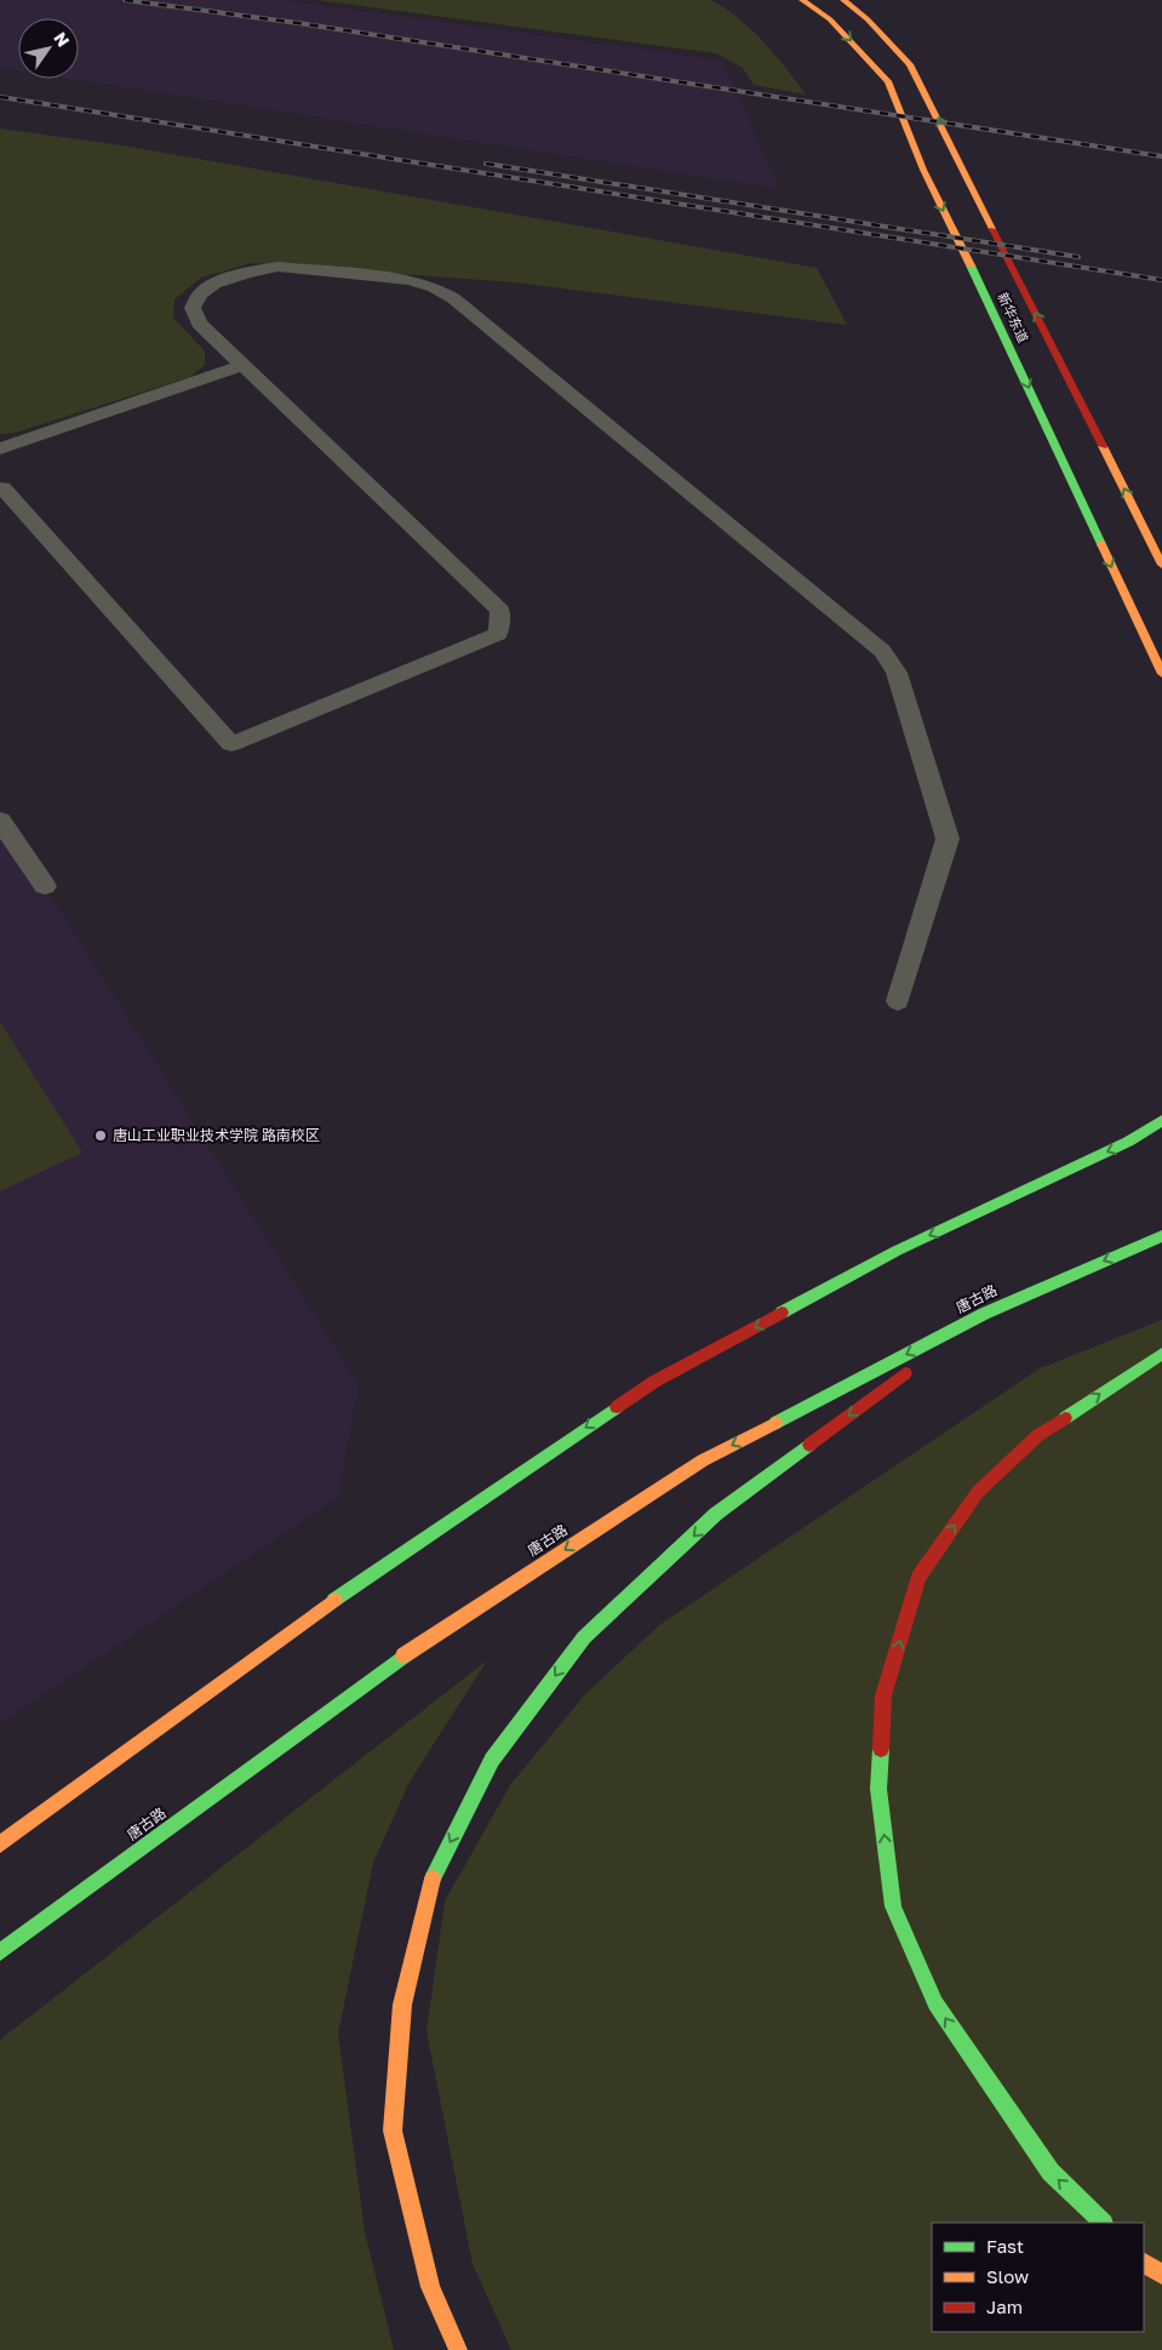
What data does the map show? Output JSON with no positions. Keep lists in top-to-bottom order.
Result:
{
  "streets": {
    "main road": ["新华东道", "唐古路"]
  },
  "places": ["唐山工业职业技术学院 路南校区"],
  "legend": ["Fast", "Slow", "Jam"],
  "north": "top right"
}
